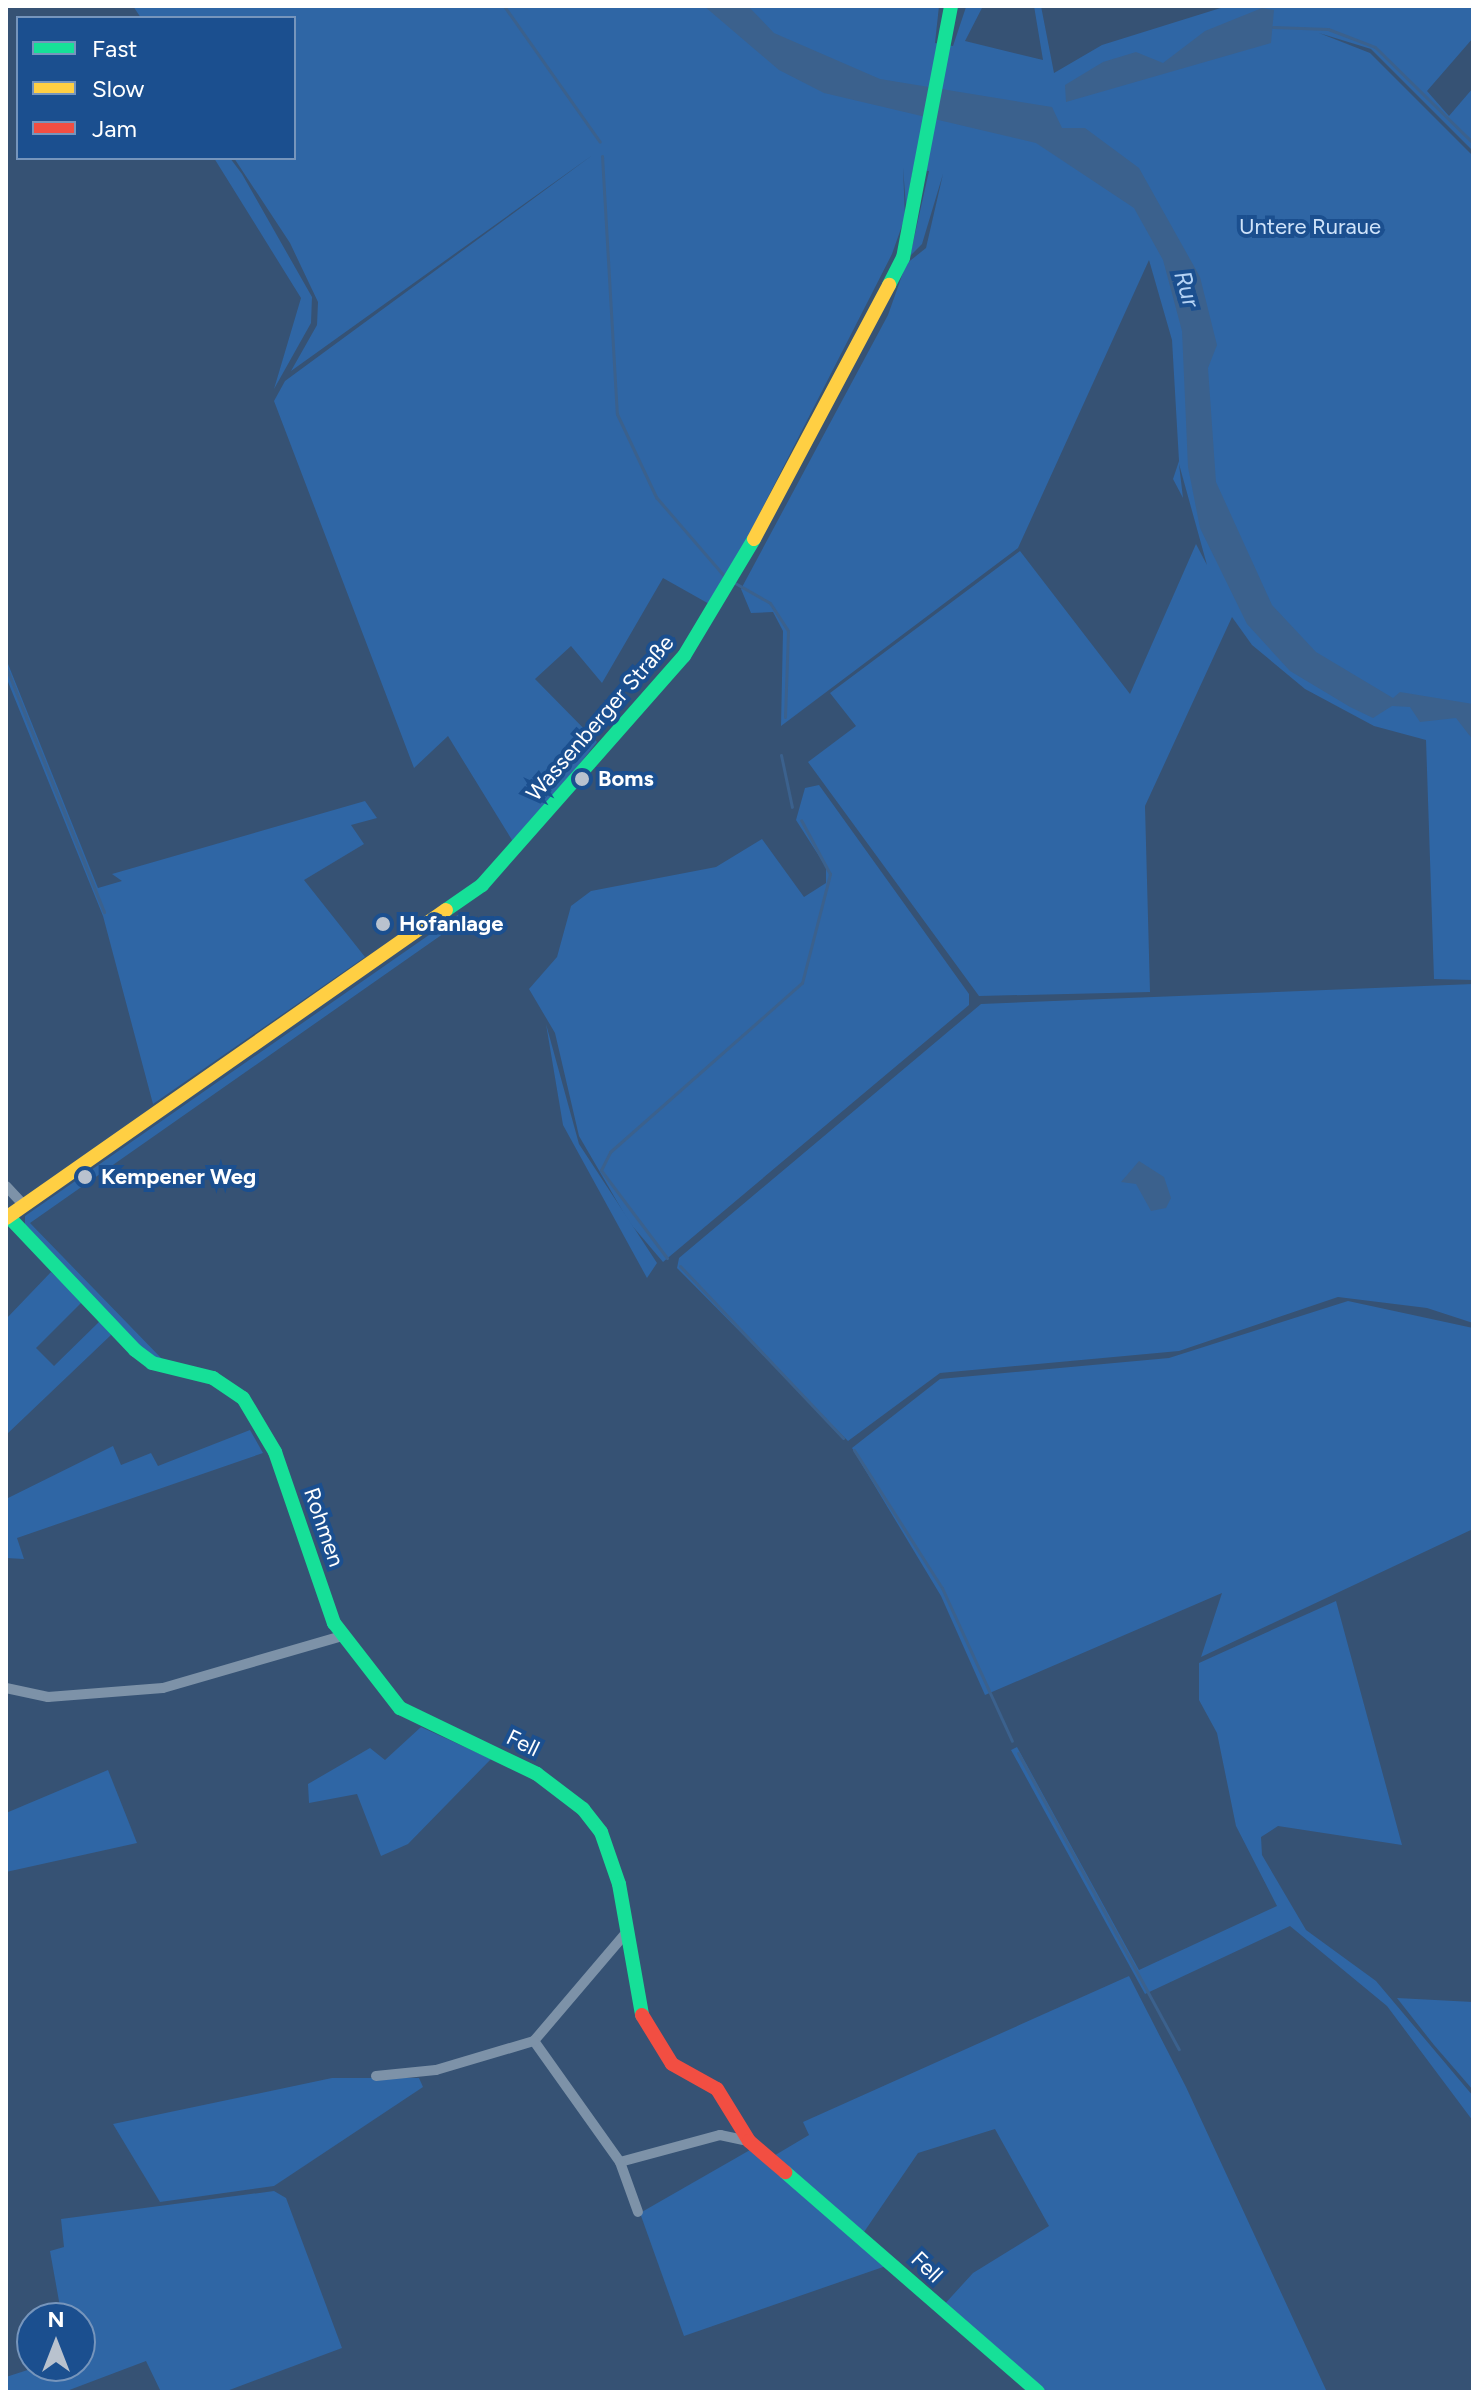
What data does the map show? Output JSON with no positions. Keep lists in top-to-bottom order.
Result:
{
  "streets": {
    "street": ["Wassenberger Straße", "Rohmen", "Fell"]
  },
  "crossings": [
    ["Wassenberger Straße", "Rohmen"],
    ["Rohmen", "Fell"]
  ],
  "water": ["Rur"],
  "parks": ["Untere Ruraue"],
  "places": ["Boms", "Hofanlage", "Kempener Weg"],
  "legend": ["Fast", "Slow", "Jam"],
  "north": "top"
}
